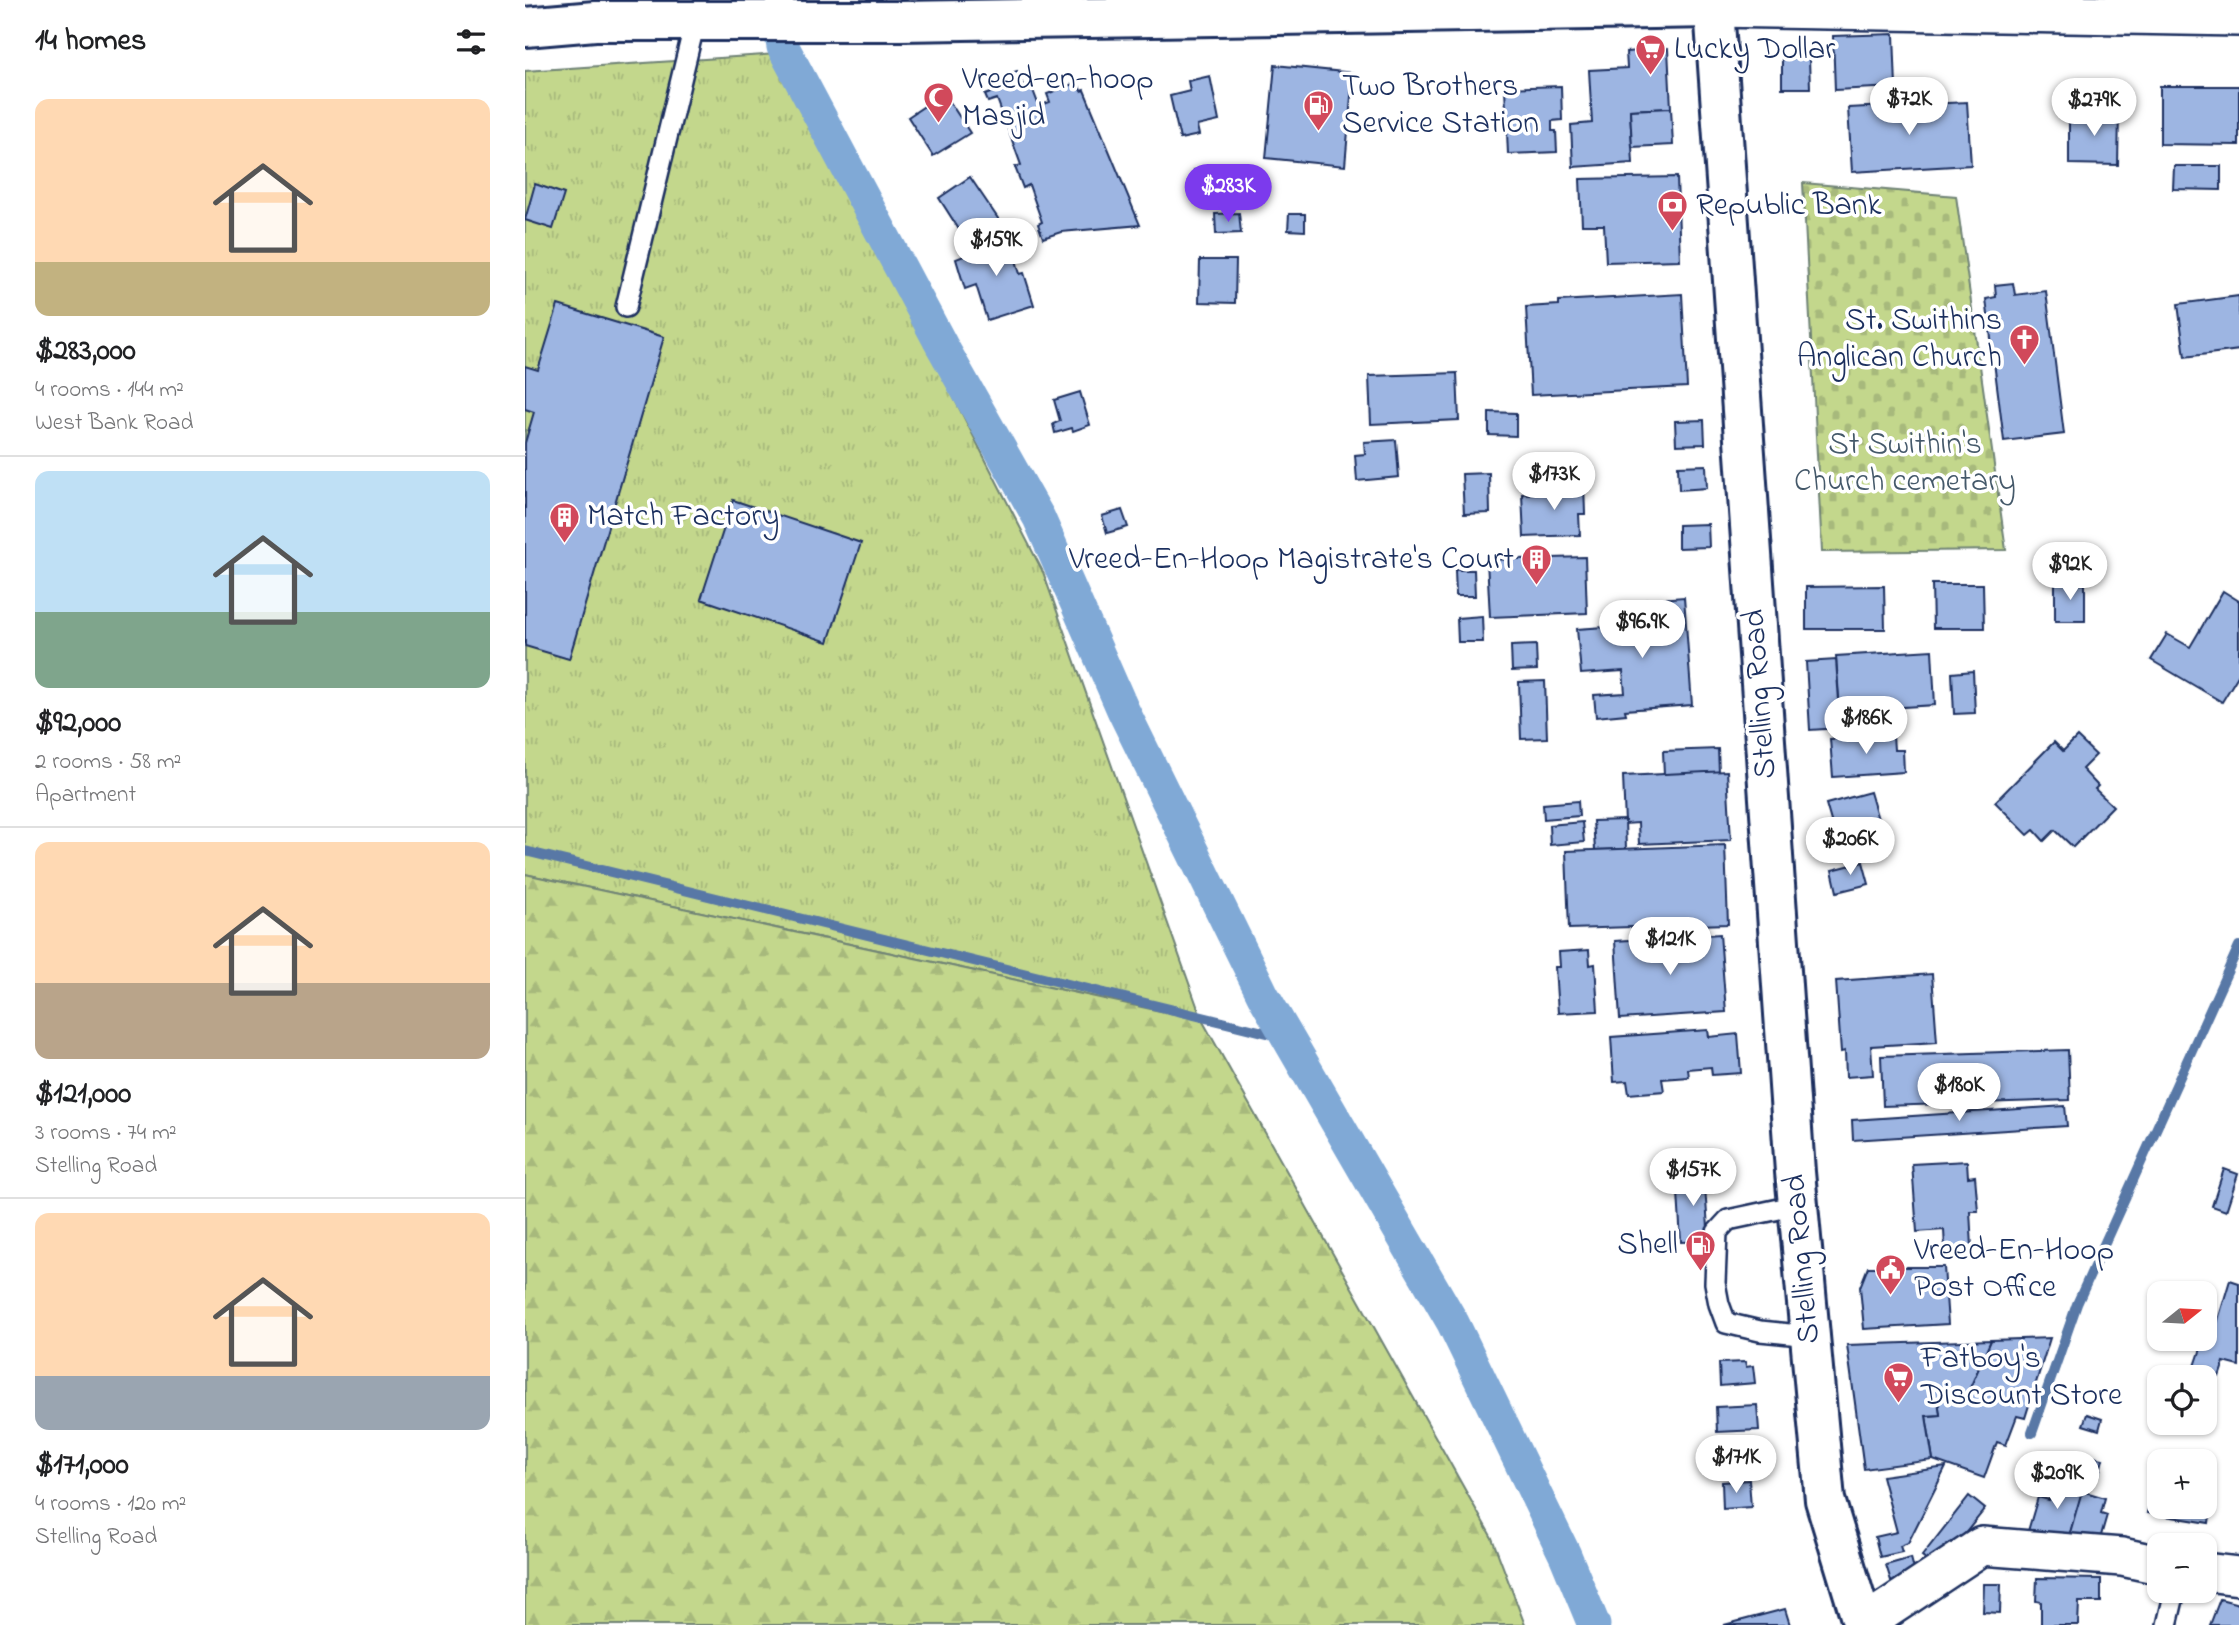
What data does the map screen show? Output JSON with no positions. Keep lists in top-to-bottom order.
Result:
{
  "streets": {
    "street": ["Stelling Road"]
  },
  "parks": ["St Swithin's Church cemetary"],
  "places": {
    "supermarket": ["Lucky Dollar", "Fatboy's Discount Store"],
    "mosque": ["Vreed-en-hoop Masjid"],
    "fuel station": ["Two Brothers Service Station", "Shell"],
    "bank": ["Republic Bank"],
    "church": ["St. Swithins Anglican Church"],
    "building": ["Match Factory", "Vreed-En-Hoop Magistrate's Court"],
    "public building": ["Vreed-En-Hoop Post Office"]
  },
  "north": "right",
  "page": {
    "heading": "14 homes",
    "price": [
      "$72K",
      "$279K",
      "$283K",
      "$159K",
      "$173K",
      "$92K",
      "$96.9K",
      "$186K",
      "$206K",
      "$121K",
      "$180K",
      "$157K",
      "$171K",
      "$209K"
    ],
    "list": [
      {
        "name": "$283,000",
        "note": "4 rooms · 144 m² · West Bank Road"
      },
      {
        "name": "$92,000",
        "note": "2 rooms · 58 m² · Apartment"
      },
      {
        "name": "$121,000",
        "note": "3 rooms · 74 m² · Stelling Road"
      },
      {
        "name": "$171,000",
        "note": "4 rooms · 120 m² · Stelling Road"
      }
    ],
    "map_buttons": ["+", "−"]
  }
}
